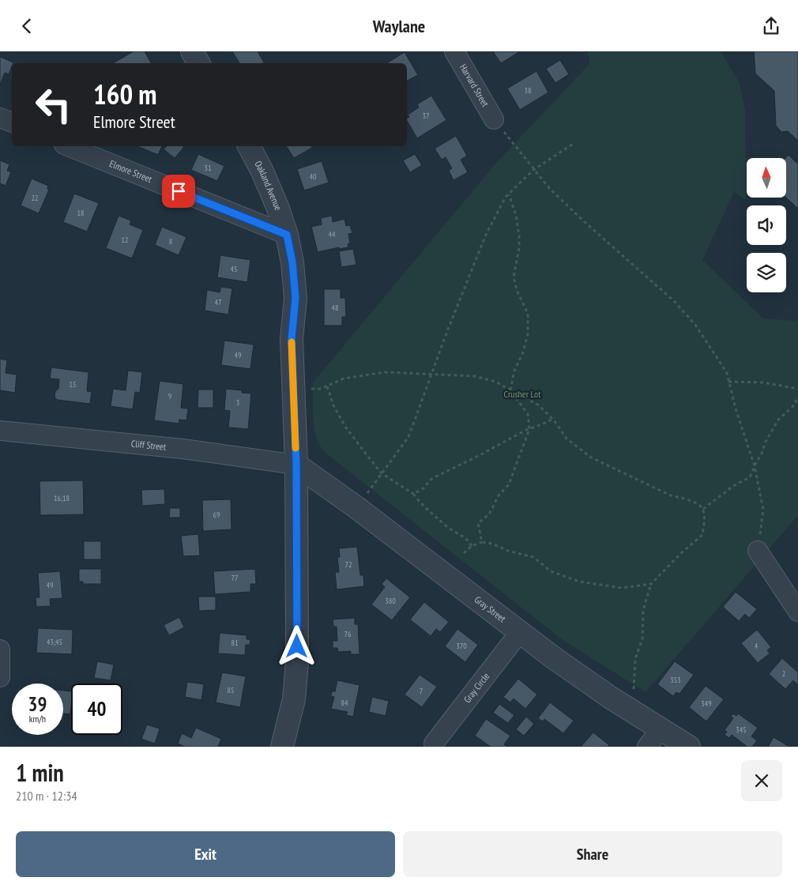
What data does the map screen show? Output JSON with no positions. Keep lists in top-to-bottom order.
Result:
{
  "streets": {
    "street": [
      "Harvard Street",
      "Elmore Street",
      "Oakland Avenue",
      "Cliff Street",
      "Gray Street",
      "Gray Circle"
    ]
  },
  "crossings": [
    ["Elmore Street", "Oakland Avenue"],
    ["Oakland Avenue", "Cliff Street"],
    ["Oakland Avenue", "Gray Street"],
    ["Cliff Street", "Gray Street"],
    ["Gray Street", "Gray Circle"]
  ],
  "parks": ["Crusher Lot"],
  "house_numbers": [
    "38",
    "37",
    "31",
    "40",
    "22",
    "18",
    "44",
    "12",
    "8",
    "45",
    "47",
    "48",
    "49",
    "15",
    "9",
    "3",
    "16;18",
    "69",
    "72",
    "77",
    "49",
    "380",
    "76",
    "43;45",
    "81",
    "370",
    "4",
    "2",
    "353",
    "85",
    "7",
    "84",
    "349",
    "345"
  ],
  "north": "top",
  "page": {
    "header": "Waylane",
    "turn": ["160 m", "Elmore Street"],
    "speed": "39 km/h",
    "limit": "40",
    "heading": ["1 min", "210 m · 12:34"],
    "buttons": ["Exit", "Share"]
  }
}
